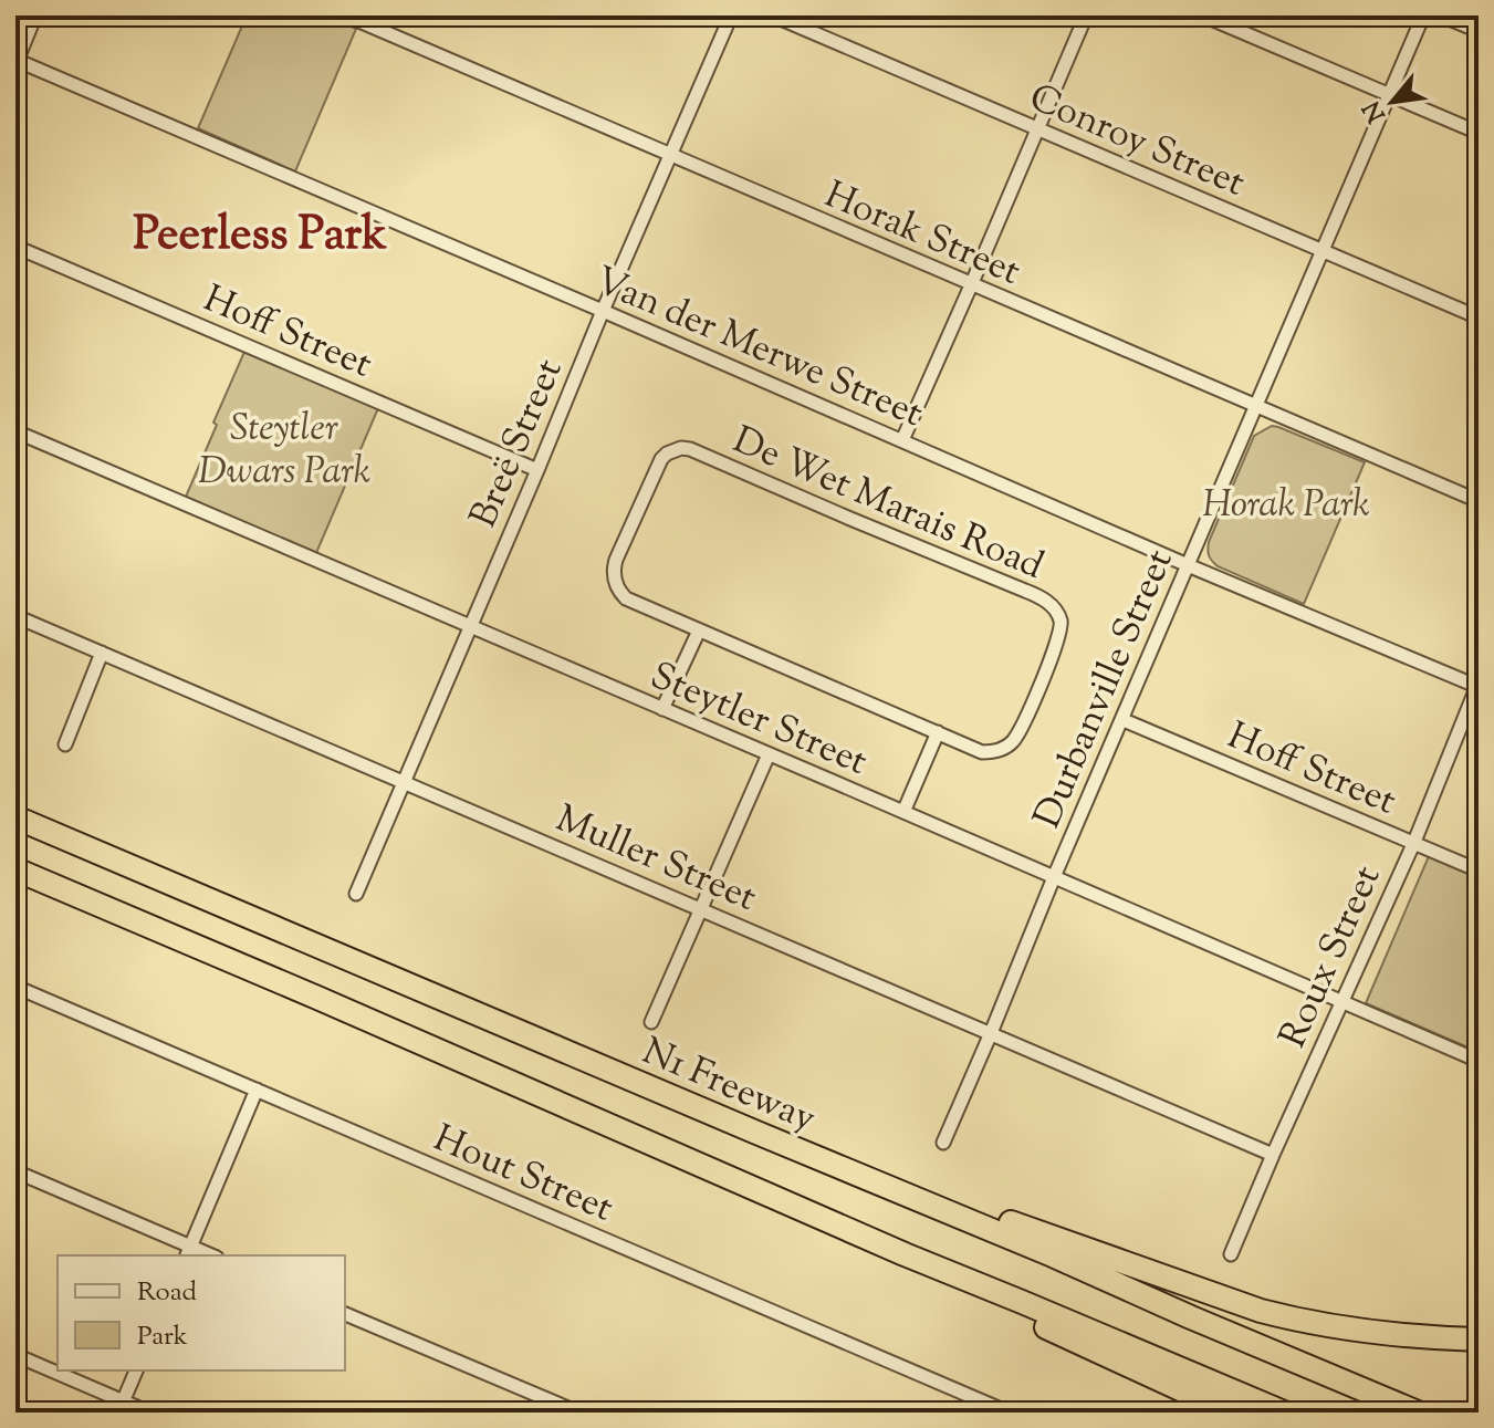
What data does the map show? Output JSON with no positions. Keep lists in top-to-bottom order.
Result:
{
  "streets": {
    "highway": ["N1 Freeway"],
    "street": [
      "Conroy Street",
      "Horak Street",
      "Hoff Street",
      "Van der Merwe Street",
      "Breë Street",
      "De Wet Marais Road",
      "Durbanville Street",
      "Steytler Street",
      "Muller Street",
      "Roux Street",
      "Hout Street"
    ]
  },
  "crossings": [
    ["Conroy Street", "Durbanville Street"],
    ["Horak Street", "Breë Street"],
    ["Horak Street", "Durbanville Street"],
    ["Hoff Street", "Breë Street"],
    ["Hoff Street", "Durbanville Street"],
    ["Hoff Street", "Roux Street"],
    ["Van der Merwe Street", "Breë Street"],
    ["Van der Merwe Street", "Durbanville Street"],
    ["Van der Merwe Street", "Roux Street"],
    ["Breë Street", "Steytler Street"],
    ["Breë Street", "Muller Street"],
    ["Durbanville Street", "Steytler Street"],
    ["Durbanville Street", "Muller Street"],
    ["Steytler Street", "Roux Street"],
    ["Muller Street", "Roux Street"]
  ],
  "districts": ["Peerless Park"],
  "parks": ["Steytler Dwars Park", "Horak Park"],
  "legend": ["Road", "Park"],
  "north": "bottom left"
}
